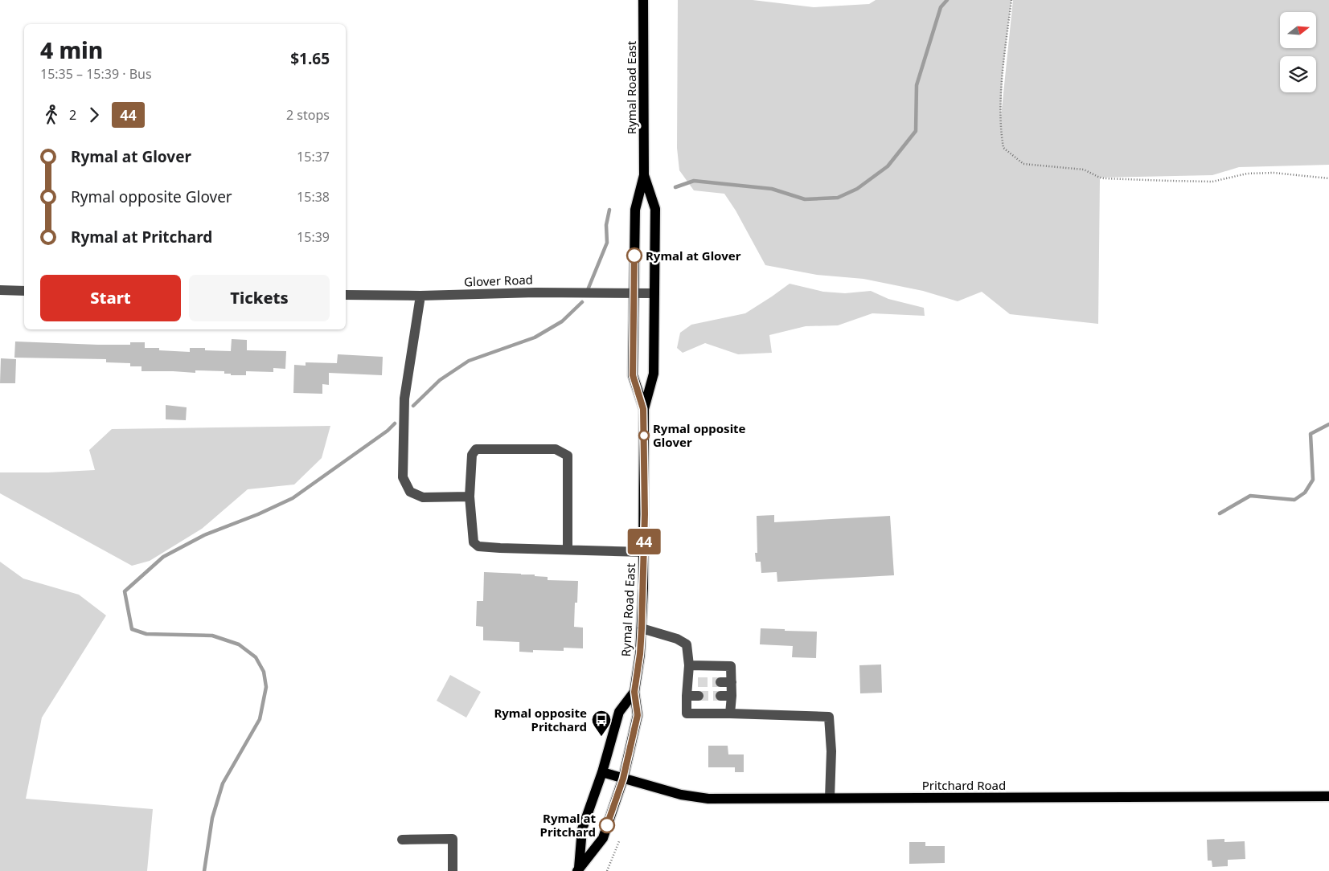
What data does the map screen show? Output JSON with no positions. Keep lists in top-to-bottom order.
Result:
{
  "streets": {
    "main road": ["Rymal Road East", "Pritchard Road"],
    "street": ["Glover Road"]
  },
  "crossings": [
    ["Rymal Road East", "Glover Road"],
    ["Rymal Road East", "Pritchard Road"]
  ],
  "places": {
    "other": ["Rymal at Glover", "Rymal opposite Glover", "Rymal at Pritchard"],
    "bus stop": ["Rymal opposite Pritchard"]
  },
  "lines": ["bus line 44"],
  "north": "right",
  "page": {
    "on_map": "44",
    "heading": ["4 min", "15:35 – 15:39 · Bus", "$1.65"],
    "legs": ["2", "44", "2 stops"],
    "list": [
      {
        "name": "Rymal at Glover",
        "value": "15:37"
      },
      {
        "name": "Rymal opposite Glover",
        "value": "15:38"
      },
      {
        "name": "Rymal at Pritchard",
        "value": "15:39"
      }
    ],
    "buttons": ["Start", "Tickets"]
  }
}
